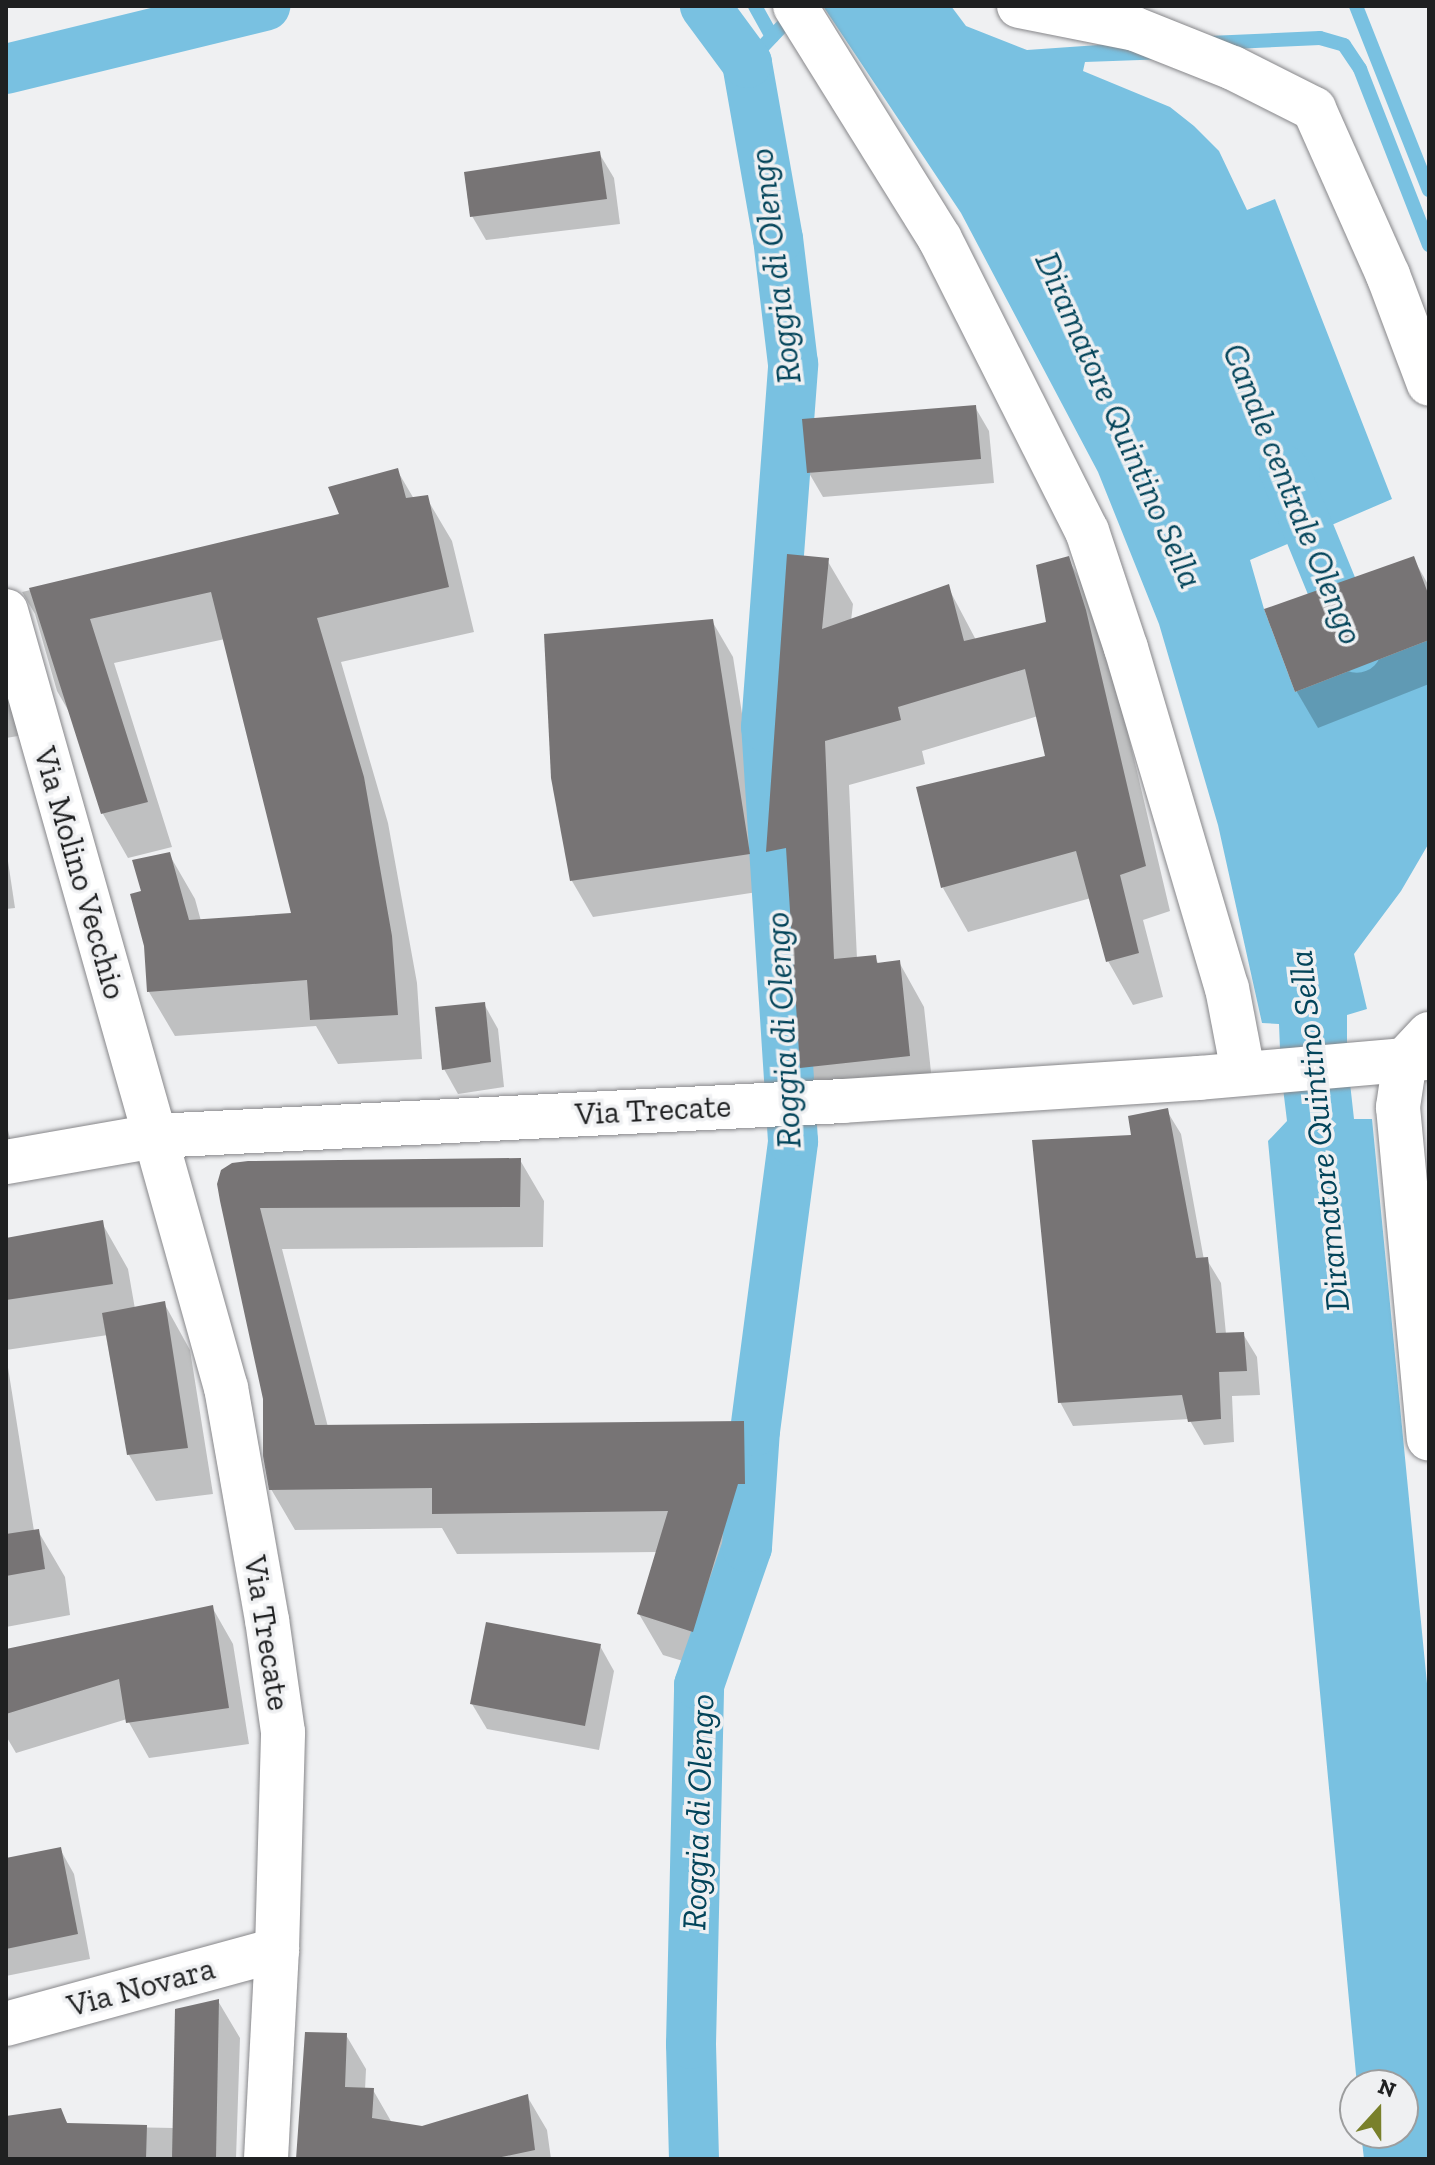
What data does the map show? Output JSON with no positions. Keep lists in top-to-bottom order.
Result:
{
  "streets": {
    "main road": ["Via Molino Vecchio", "Via Trecate", "Via Novara"]
  },
  "crossings": [
    ["Via Molino Vecchio", "Via Trecate"],
    ["Via Trecate", "Via Novara"]
  ],
  "water": ["Roggia di Olengo", "Diramatore Quintino Sella", "Canale centrale Olengo"],
  "north": "top"
}
